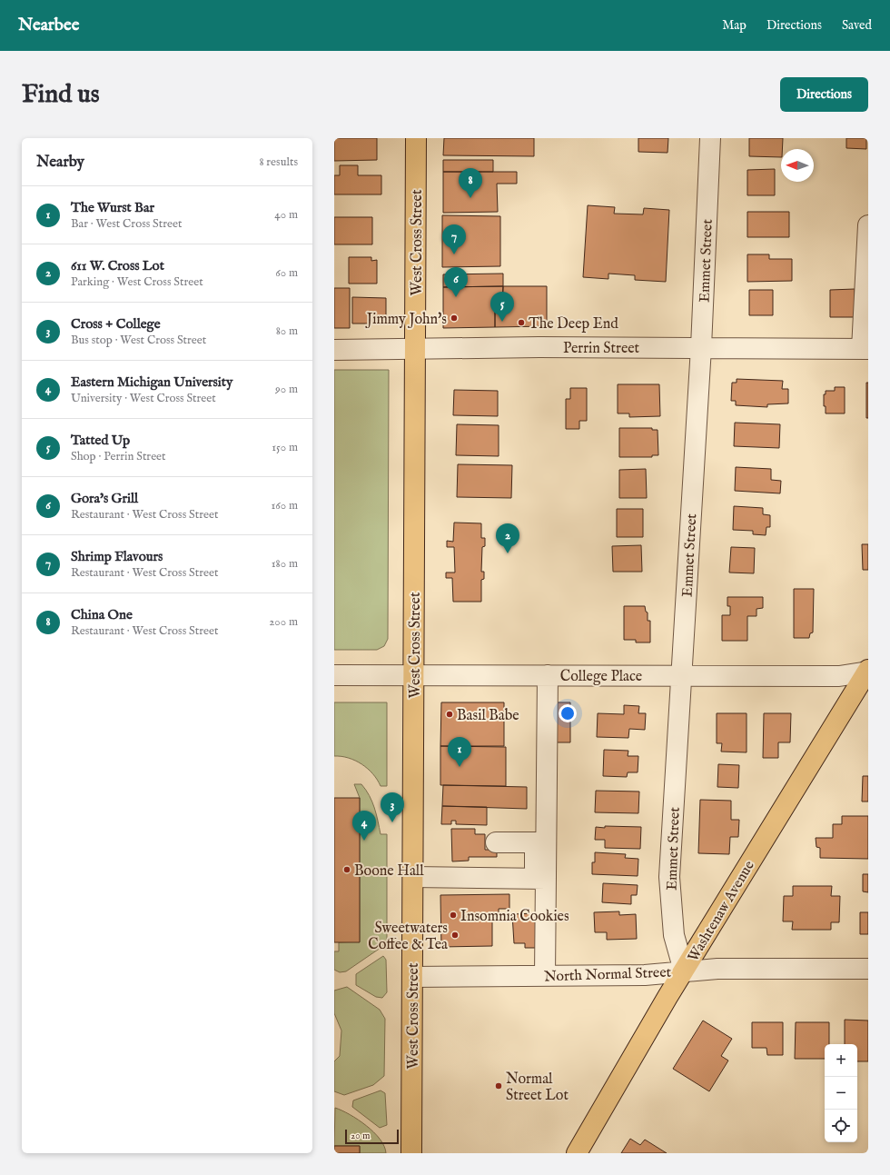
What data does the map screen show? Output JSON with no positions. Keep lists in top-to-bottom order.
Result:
{
  "streets": {
    "main road": ["West Cross Street", "Washtenaw Avenue"],
    "street": [
      "Emmet Street",
      "Perrin Street",
      "College Place",
      "North Normal Street"
    ]
  },
  "crossings": [
    ["West Cross Street", "Perrin Street"],
    ["West Cross Street", "College Place"],
    ["West Cross Street", "North Normal Street"],
    ["Emmet Street", "Perrin Street"],
    ["Emmet Street", "College Place"],
    ["Emmet Street", "Washtenaw Avenue"],
    ["Emmet Street", "North Normal Street"],
    ["College Place", "Washtenaw Avenue"],
    ["Washtenaw Avenue", "North Normal Street"]
  ],
  "places": [
    "Jimmy John's",
    "The Deep End",
    "Basil Babe",
    "Boone Hall",
    "Insomnia Cookies",
    "Sweetwaters Coffee & Tea",
    "Normal Street Lot"
  ],
  "scale_bar": "20 m",
  "north": "left",
  "page": {
    "header": "Nearbee",
    "nav": ["Map", "Directions", "Saved"],
    "buttons": "Directions",
    "title": "Find us",
    "heading": ["Nearby", "8 results"],
    "pins": [
      "8",
      "7",
      "6",
      "5",
      "2",
      "1",
      "3",
      "4"
    ],
    "list": [
      {
        "mark": "1",
        "name": "The Wurst Bar",
        "note": "Bar · West Cross Street",
        "value": "40 m"
      },
      {
        "mark": "2",
        "name": "611 W. Cross Lot",
        "note": "Parking · West Cross Street",
        "value": "60 m"
      },
      {
        "mark": "3",
        "name": "Cross + College",
        "note": "Bus stop · West Cross Street",
        "value": "80 m"
      },
      {
        "mark": "4",
        "name": "Eastern Michigan University",
        "note": "University · West Cross Street",
        "value": "90 m"
      },
      {
        "mark": "5",
        "name": "Tatted Up",
        "note": "Shop · Perrin Street",
        "value": "150 m"
      },
      {
        "mark": "6",
        "name": "Gora's Grill",
        "note": "Restaurant · West Cross Street",
        "value": "160 m"
      },
      {
        "mark": "7",
        "name": "Shrimp Flavours",
        "note": "Restaurant · West Cross Street",
        "value": "180 m"
      },
      {
        "mark": "8",
        "name": "China One",
        "note": "Restaurant · West Cross Street",
        "value": "200 m"
      }
    ],
    "map_buttons": ["+", "−"],
    "scale": "20 m"
  }
}
